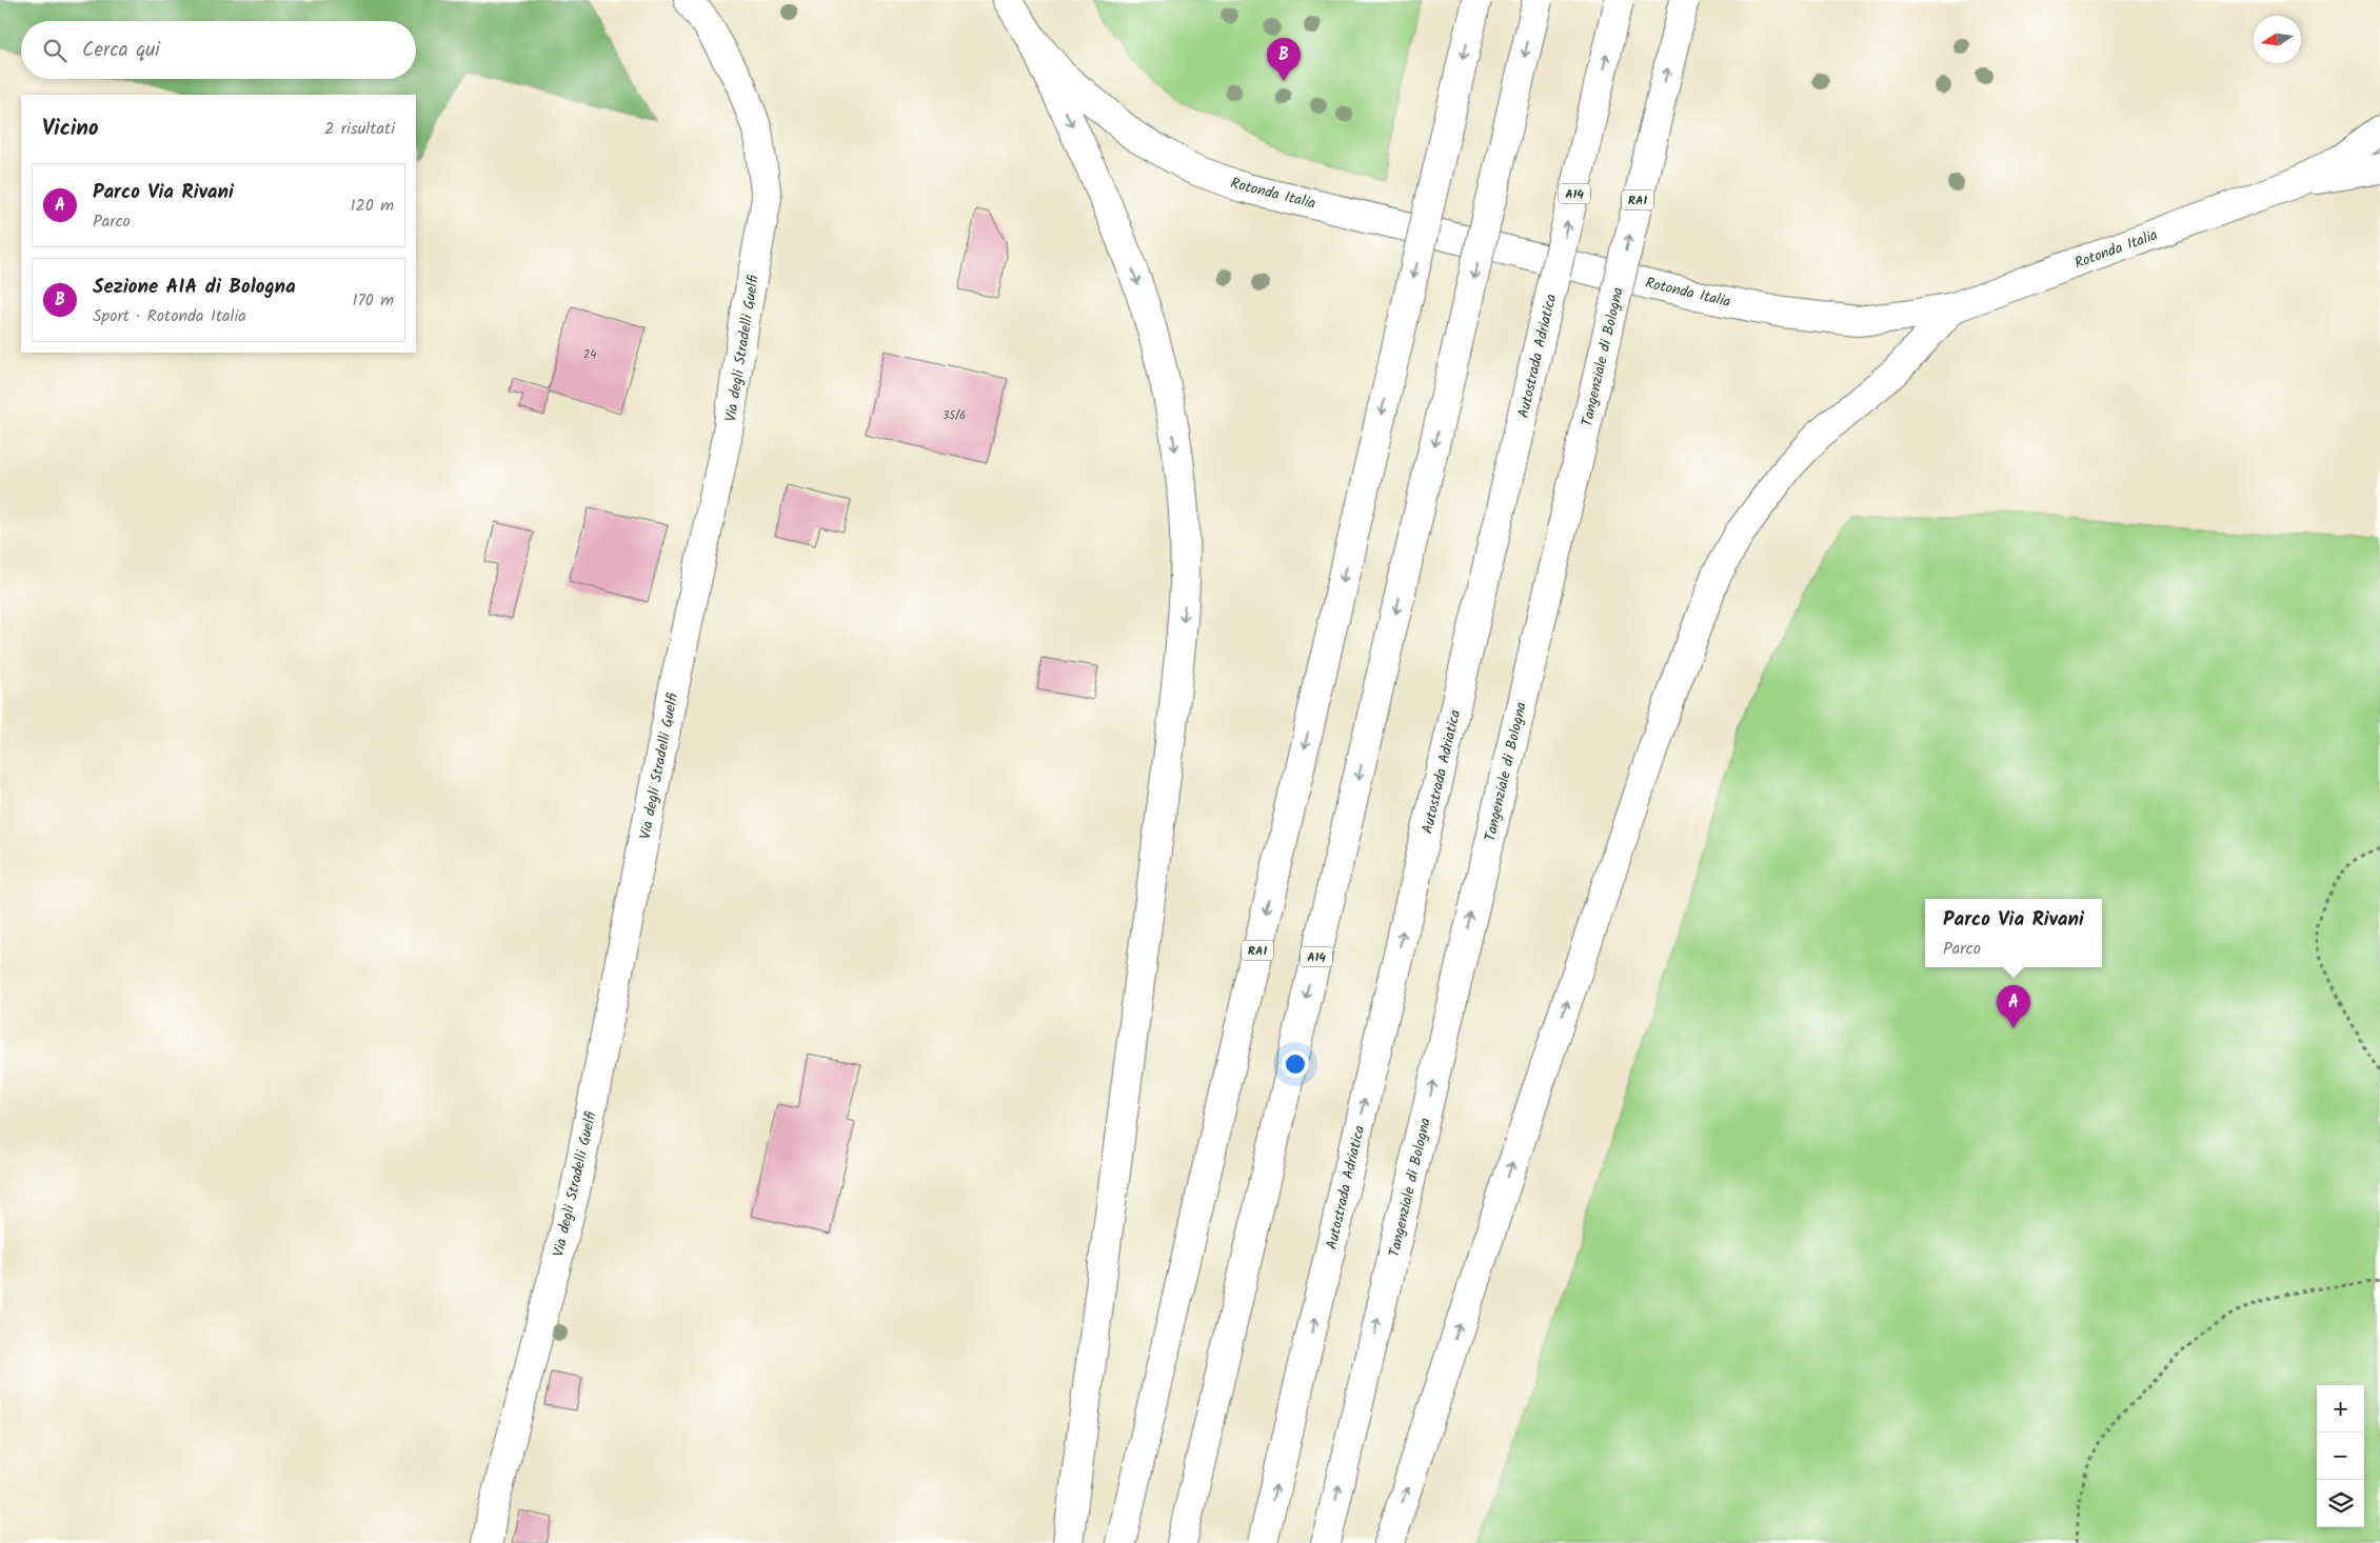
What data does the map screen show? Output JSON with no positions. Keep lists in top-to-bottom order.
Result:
{
  "streets": {
    "main road": [
      "Rotonda Italia",
      "A14",
      "RA1",
      "Via degli Stradelli Guelfi",
      "Autostrada Adriatica",
      "Tangenziale di Bologna"
    ]
  },
  "house_numbers": ["24", "35/6"],
  "north": "left",
  "page": {
    "search": "Cerca qui",
    "pins": ["B", "A"],
    "heading": ["Vicino", "2 risultati"],
    "list": [
      {
        "mark": "A",
        "name": "Parco Via Rivani",
        "note": "Parco",
        "value": "120 m"
      },
      {
        "mark": "B",
        "name": "Sezione AIA di Bologna",
        "note": "Sport · Rotonda Italia",
        "value": "170 m"
      }
    ],
    "popup": ["Parco Via Rivani", "Parco"],
    "map_buttons": ["+", "−"]
  }
}
